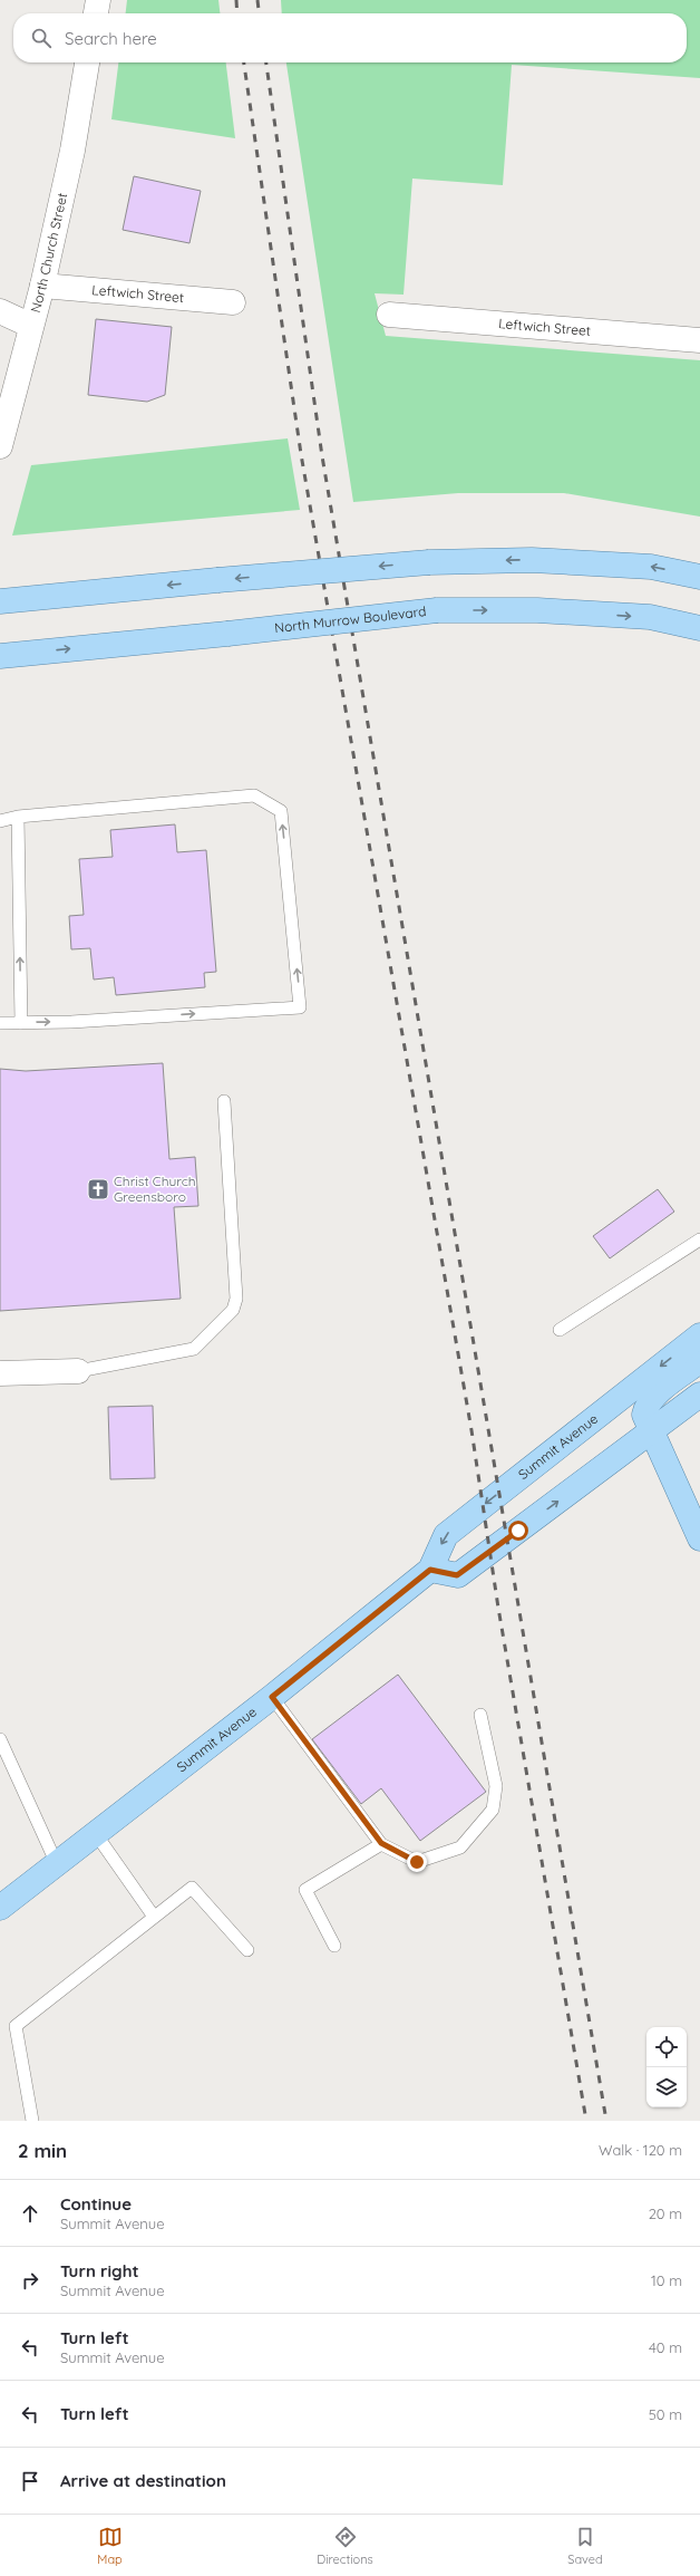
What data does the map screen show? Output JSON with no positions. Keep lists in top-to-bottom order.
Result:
{
  "streets": {
    "main road": ["North Murrow Boulevard", "Summit Avenue"],
    "street": ["North Church Street", "Leftwich Street"]
  },
  "crossings": [
    ["North Church Street", "Leftwich Street"]
  ],
  "places": {
    "church": ["Christ Church Greensboro"]
  },
  "page": {
    "search": "Search here",
    "heading": ["2 min", "Walk · 120 m"],
    "list": [
      ["Continue", "Summit Avenue", "20 m"],
      ["Turn right", "Summit Avenue", "10 m"],
      ["Turn left", "Summit Avenue", "40 m"],
      ["Turn left", "50 m"],
      "Arrive at destination"
    ],
    "nav": ["Map", "Directions", "Saved"]
  }
}
